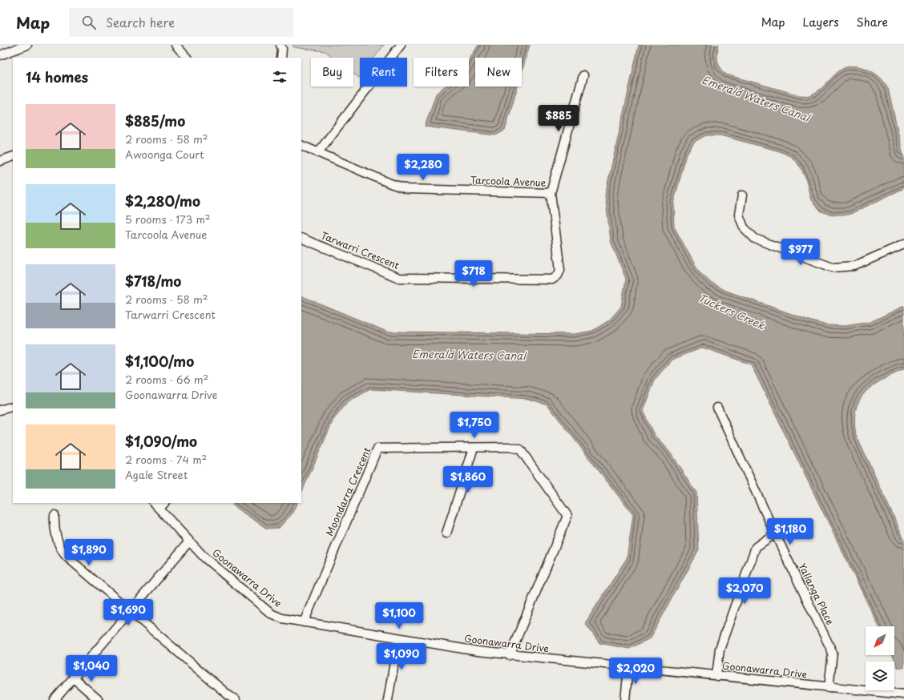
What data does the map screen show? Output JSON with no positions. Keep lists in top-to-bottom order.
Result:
{
  "streets": {
    "street": [
      "Tarcoola Avenue",
      "Tarwarri Crescent",
      "Moondarra Crescent",
      "Goonawarra Drive",
      "Yallanga Place"
    ]
  },
  "crossings": [
    ["Tarcoola Avenue", "Tarwarri Crescent"],
    ["Moondarra Crescent", "Goonawarra Drive"],
    ["Goonawarra Drive", "Yallanga Place"]
  ],
  "water": ["Emerald Waters Canal", "Tuckers Creek"],
  "north": "bottom left",
  "page": {
    "header": "Map",
    "search": "Search here",
    "nav": ["Map", "Layers", "Share"],
    "chip": [
      "Buy",
      "Rent",
      "Filters",
      "New"
    ],
    "heading": "14 homes",
    "list": [
      {
        "name": "$885/mo",
        "note": "2 rooms · 58 m² · Awoonga Court"
      },
      {
        "name": "$2,280/mo",
        "note": "5 rooms · 173 m² · Tarcoola Avenue"
      },
      {
        "name": "$718/mo",
        "note": "2 rooms · 58 m² · Tarwarri Crescent"
      },
      {
        "name": "$1,100/mo",
        "note": "2 rooms · 66 m² · Goonawarra Drive"
      },
      {
        "name": "$1,090/mo",
        "note": "2 rooms · 74 m² · Agale Street"
      }
    ],
    "price": [
      "$885",
      "$2,280",
      "$977",
      "$718",
      "$1,750",
      "$1,860",
      "$1,180",
      "$1,890",
      "$2,070",
      "$1,690",
      "$1,100",
      "$1,090",
      "$1,040",
      "$2,020"
    ]
  }
}
